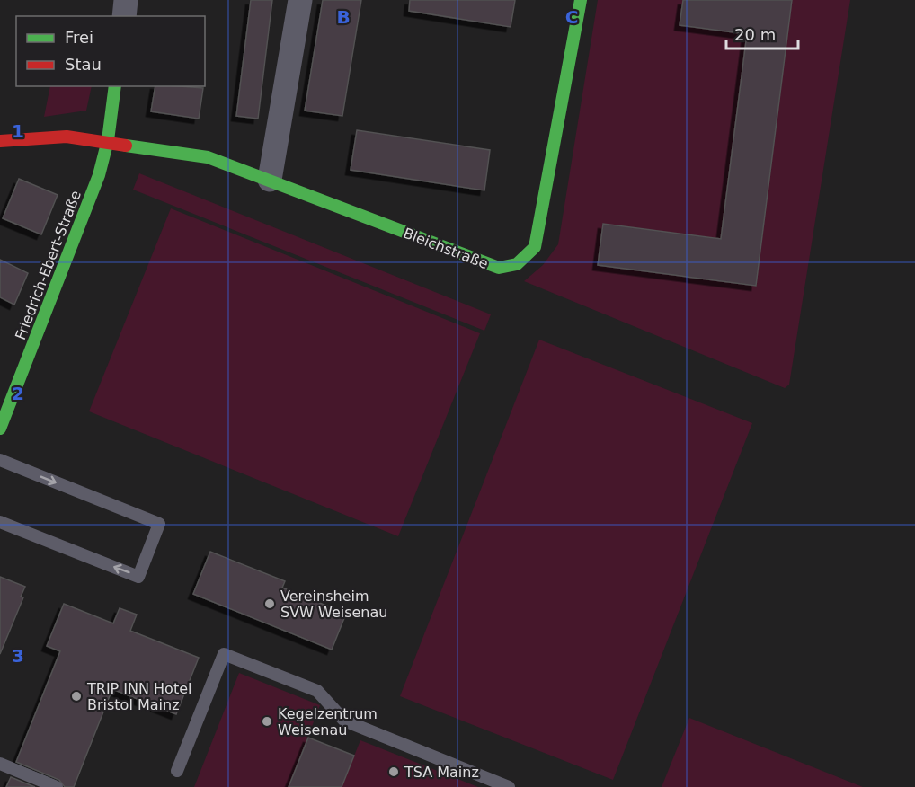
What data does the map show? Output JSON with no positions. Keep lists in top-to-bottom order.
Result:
{
  "streets": {
    "street": ["Bleichstraße", "Friedrich-Ebert-Straße"]
  },
  "crossings": [
    ["Bleichstraße", "Friedrich-Ebert-Straße"]
  ],
  "places": [
    "Vereinsheim SVW Weisenau",
    "TRIP INN Hotel Bristol Mainz",
    "Kegelzentrum Weisenau",
    "TSA Mainz"
  ],
  "legend": ["Frei", "Stau"],
  "scale_bar": "20 m",
  "grid": {
    "columns": ["B", "C"],
    "rows": ["1", "2", "3"]
  }
}
